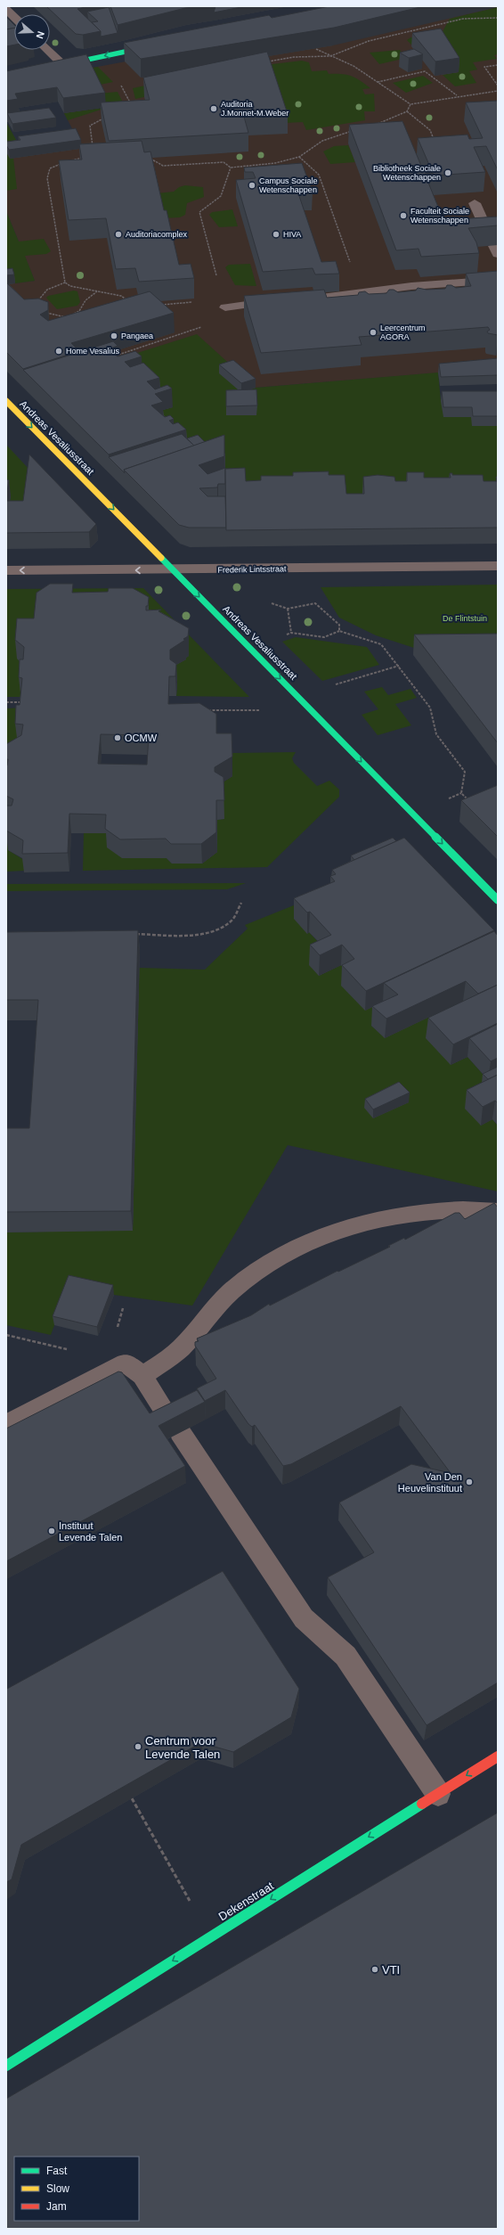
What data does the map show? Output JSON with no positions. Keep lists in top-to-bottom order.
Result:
{
  "streets": {
    "street": ["Andreas Vesaliusstraat", "Frederik Lintsstraat", "Dekenstraat"]
  },
  "crossings": [
    ["Andreas Vesaliusstraat", "Frederik Lintsstraat"]
  ],
  "one_way": ["Andreas Vesaliusstraat", "Dekenstraat"],
  "parks": ["De Flintstuin"],
  "places": [
    "Auditoria J.Monnet-M.Weber",
    "Bibliotheek Sociale Wetenschappen",
    "Campus Sociale Wetenschappen",
    "Faculteit Sociale Wetenschappen",
    "Auditoriacomplex",
    "HIVA",
    "Leercentrum AGORA",
    "Pangaea",
    "Home Vesalius",
    "OCMW",
    "Van Den Heuvelinstituut",
    "Instituut Levende Talen",
    "Centrum voor Levende Talen",
    "VTI"
  ],
  "legend": ["Fast", "Slow", "Jam"],
  "north": "right"
}
